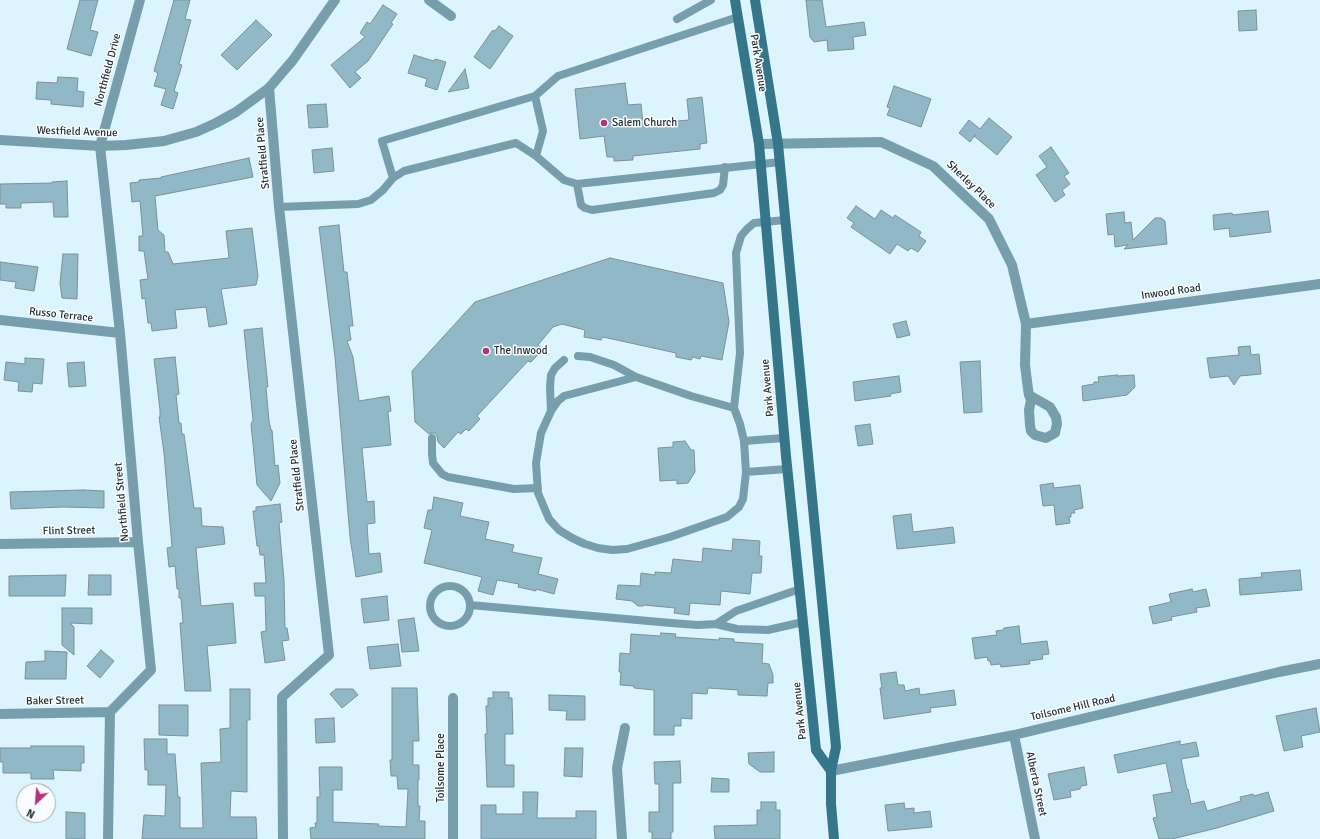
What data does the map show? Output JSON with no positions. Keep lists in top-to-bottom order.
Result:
{
  "streets": {
    "main road": ["Park Avenue"],
    "street": [
      "Northfield Drive",
      "Westfield Avenue",
      "Stratfield Place",
      "Sherley Place",
      "Inwood Road",
      "Russo Terrace",
      "Northfield Street",
      "Flint Street",
      "Baker Street",
      "Toilsome Hill Road",
      "Toilsome Place",
      "Alberta Street"
    ]
  },
  "crossings": [
    ["Park Avenue", "Sherley Place"],
    ["Park Avenue", "Toilsome Hill Road"],
    ["Northfield Drive", "Westfield Avenue"],
    ["Northfield Drive", "Northfield Street"],
    ["Westfield Avenue", "Stratfield Place"],
    ["Westfield Avenue", "Northfield Street"],
    ["Sherley Place", "Inwood Road"],
    ["Russo Terrace", "Northfield Street"],
    ["Northfield Street", "Flint Street"],
    ["Northfield Street", "Baker Street"],
    ["Toilsome Hill Road", "Alberta Street"]
  ],
  "places": ["Salem Church", "The Inwood"],
  "north": "bottom left"
}
